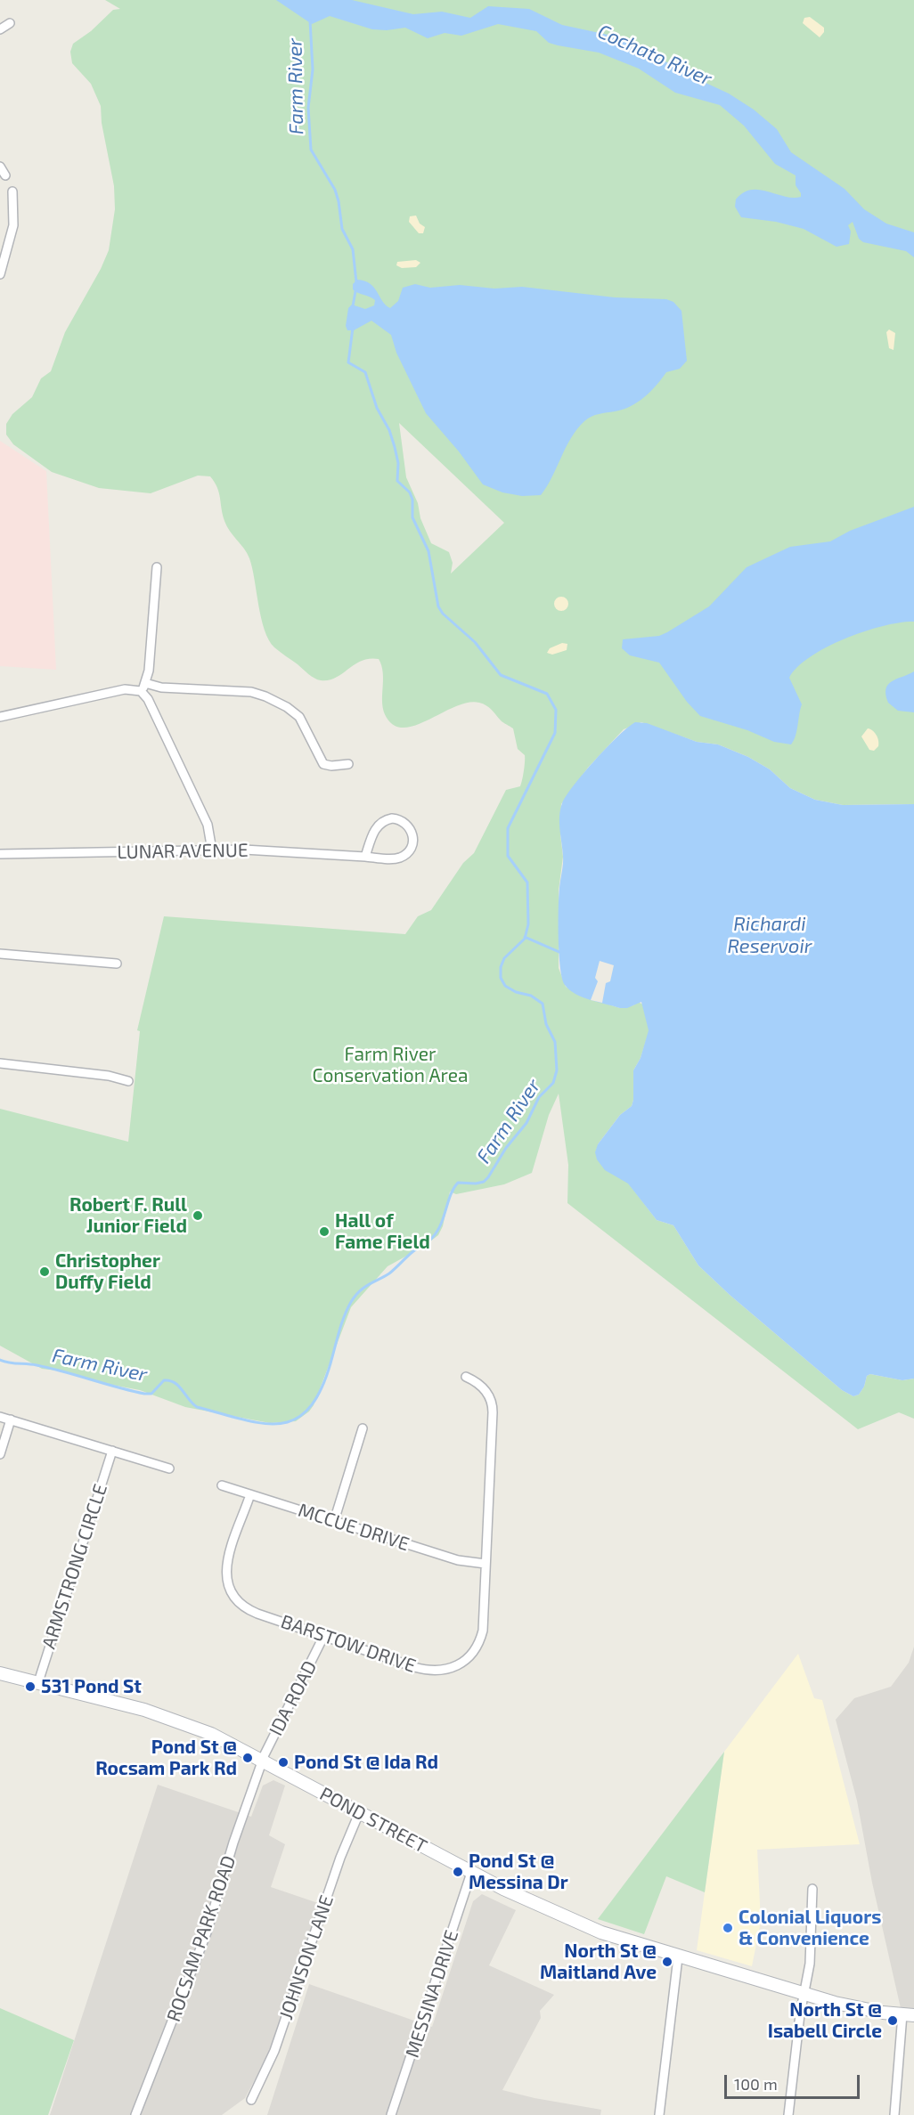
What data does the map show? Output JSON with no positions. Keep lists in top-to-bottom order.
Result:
{
  "streets": {
    "main road": ["POND STREET"],
    "street": [
      "LUNAR AVENUE",
      "MCCUE DRIVE",
      "ARMSTRONG CIRCLE",
      "BARSTOW DRIVE",
      "IDA ROAD",
      "ROCSAM PARK ROAD",
      "JOHNSON LANE",
      "MESSINA DRIVE"
    ]
  },
  "crossings": [
    ["MCCUE DRIVE", "BARSTOW DRIVE"],
    ["ARMSTRONG CIRCLE", "POND STREET"],
    ["BARSTOW DRIVE", "IDA ROAD"],
    ["IDA ROAD", "POND STREET"],
    ["IDA ROAD", "ROCSAM PARK ROAD"],
    ["POND STREET", "ROCSAM PARK ROAD"],
    ["POND STREET", "JOHNSON LANE"],
    ["POND STREET", "MESSINA DRIVE"]
  ],
  "water": ["Cochato River", "Farm River", "Richardi Reservoir"],
  "parks": ["Farm River Conservation Area"],
  "places": [
    "Robert F. Rull Junior Field",
    "Hall of Fame Field",
    "Christopher Duffy Field",
    "531 Pond St",
    "Pond St @ Rocsam Park Rd",
    "Pond St @ Ida Rd",
    "Pond St @ Messina Dr",
    "Colonial Liquors & Convenience",
    "North St @ Maitland Ave",
    "North St @ Isabell Circle"
  ],
  "scale_bar": "100 m"
}
